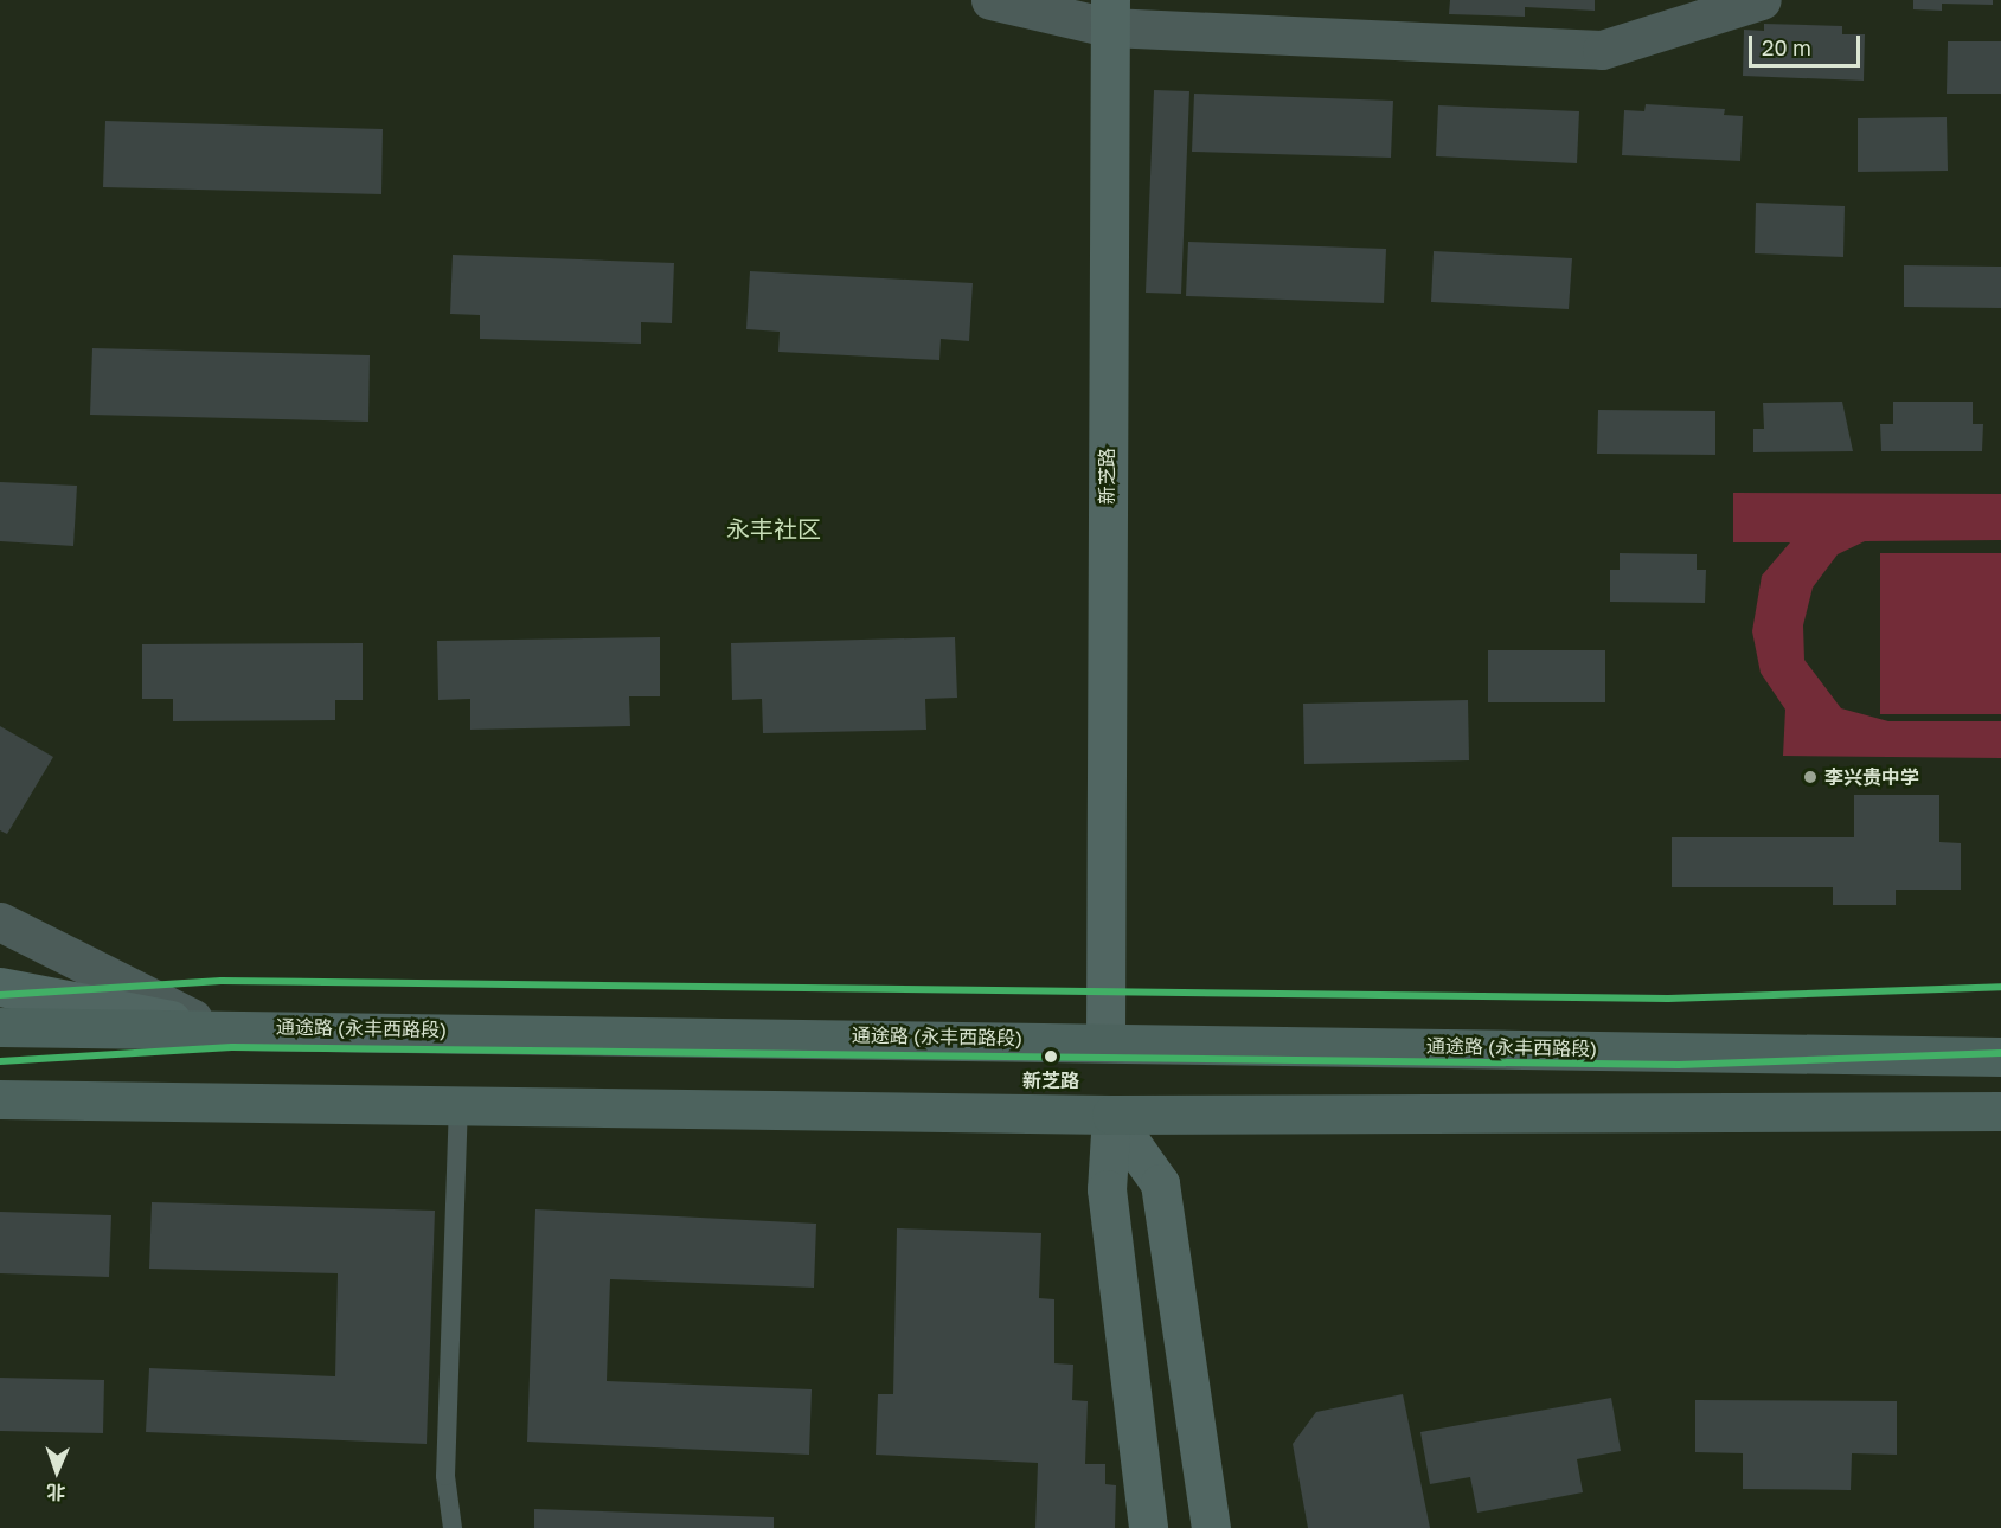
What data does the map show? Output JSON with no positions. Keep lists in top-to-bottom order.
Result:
{
  "streets": {
    "main road": ["新芝路", "通途路 (永丰西路段)"]
  },
  "crossings": [
    ["新芝路", "通途路 (永丰西路段)"]
  ],
  "districts": ["永丰社区"],
  "places": ["李兴贵中学", "新芝路"],
  "scale_bar": "20 m",
  "north": "bottom"
}
